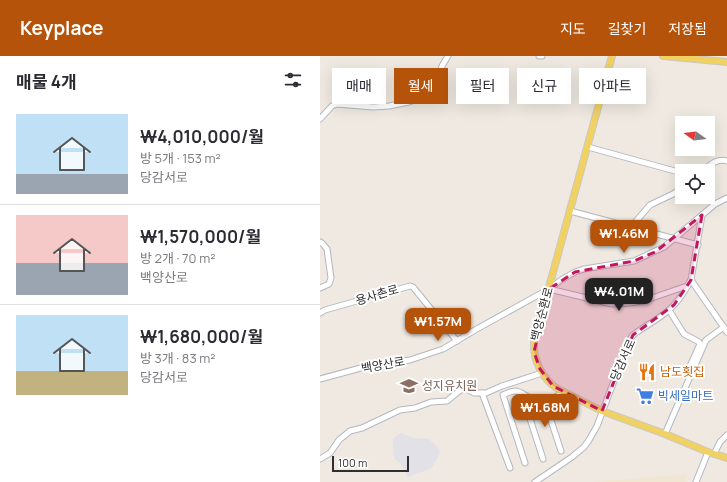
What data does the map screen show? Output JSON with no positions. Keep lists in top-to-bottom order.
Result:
{
  "streets": {
    "main road": ["백양순환로"],
    "street": ["용사촌로", "당감서로", "백양산로"]
  },
  "crossings": [
    ["용사촌로", "백양산로"],
    ["백양순환로", "당감서로"],
    ["백양순환로", "백양산로"],
    ["당감서로", "백양산로"]
  ],
  "places": {
    "restaurant": ["남도횟집"],
    "school or university": ["성지유치원"],
    "supermarket": ["빅세일마트"]
  },
  "scale_bar": "100 m",
  "north": "left",
  "page": {
    "header": "Keyplace",
    "nav": ["지도", "길찾기", "저장됨"],
    "heading": "매물 4개",
    "chip": [
      "매매",
      "월세",
      "필터",
      "신규",
      "아파트"
    ],
    "list": [
      {
        "name": "₩4,010,000/월",
        "note": "방 5개 · 153 m² · 당감서로"
      },
      {
        "name": "₩1,570,000/월",
        "note": "방 2개 · 70 m² · 백양산로"
      },
      {
        "name": "₩1,680,000/월",
        "note": "방 3개 · 83 m² · 당감서로"
      }
    ],
    "price": [
      "₩1.46M",
      "₩4.01M",
      "₩1.57M",
      "₩1.68M"
    ],
    "scale": "100 m"
  }
}
